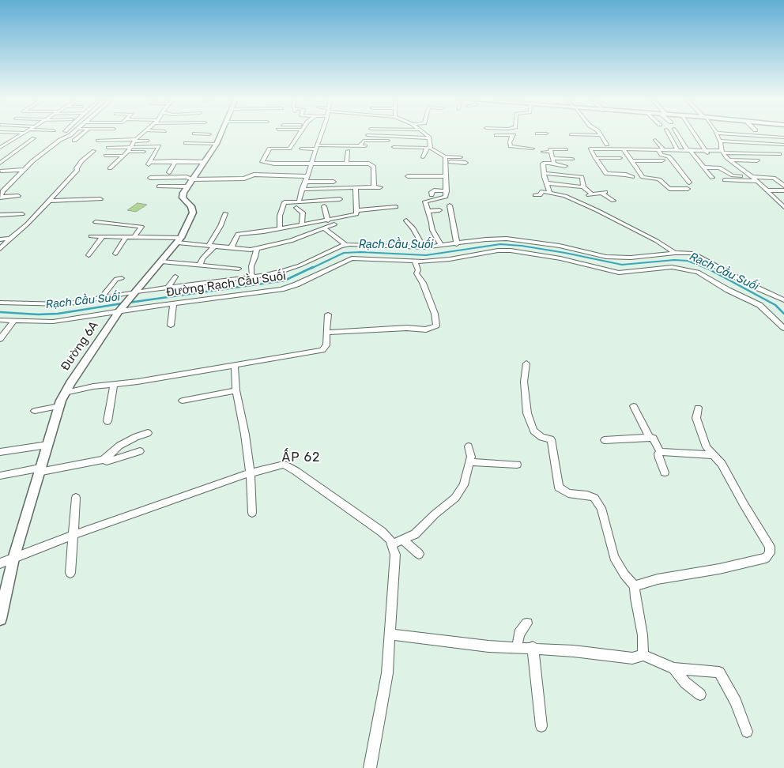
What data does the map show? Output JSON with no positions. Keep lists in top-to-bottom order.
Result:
{
  "streets": {
    "street": ["Đường Rạch Cầu Suối", "Đường 6A"]
  },
  "crossings": [
    ["Đường Rạch Cầu Suối", "Đường 6A"]
  ],
  "districts": ["ẤP 62"],
  "water": ["Rạch Cầu Suối"]
}
